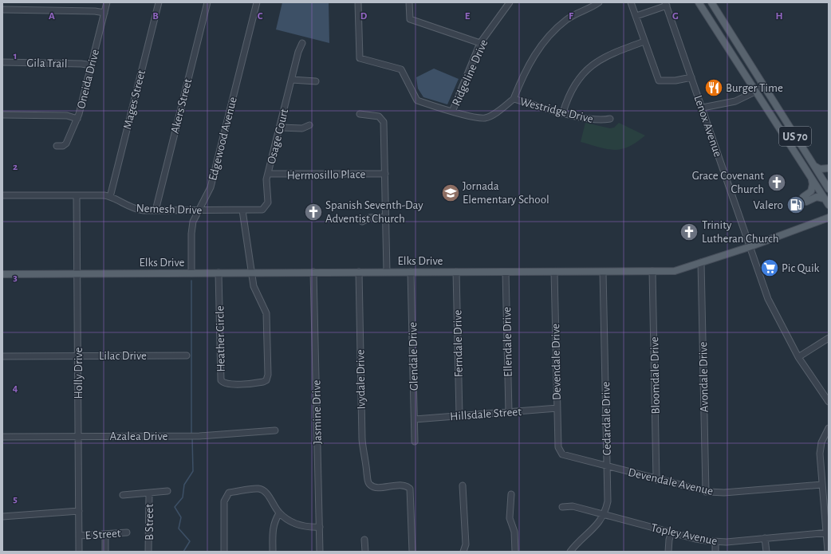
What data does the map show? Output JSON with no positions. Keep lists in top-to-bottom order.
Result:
{
  "streets": {
    "main road": ["US 70", "Elks Drive"],
    "street": [
      "Gila Trail",
      "Ridgeline Drive",
      "Oneida Drive",
      "Mages Street",
      "Akers Street",
      "Westridge Drive",
      "Lenox Avenue",
      "Osage Court",
      "Edgewood Avenue",
      "Hermosillo Place",
      "Nemesh Drive",
      "Heather Circle",
      "Ellendale Drive",
      "Ferndale Drive",
      "Lilac Drive",
      "Glendale Drive",
      "Devendale Drive",
      "Holly Drive",
      "Bloomdale Drive",
      "Avondale Drive",
      "Ivydale Drive",
      "Jasmine Drive",
      "Hillsdale Street",
      "Cedardale Drive",
      "Azalea Drive",
      "Devendale Avenue",
      "B Street",
      "E Street",
      "Topley Avenue"
    ]
  },
  "crossings": [
    ["Gila Trail", "Oneida Drive"],
    ["Ridgeline Drive", "Westridge Drive"],
    ["Mages Street", "Nemesh Drive"],
    ["Akers Street", "Nemesh Drive"],
    ["Lenox Avenue", "Elks Drive"],
    ["Osage Court", "Hermosillo Place"],
    ["Osage Court", "Nemesh Drive"],
    ["Edgewood Avenue", "Nemesh Drive"],
    ["Edgewood Avenue", "Elks Drive"],
    ["Nemesh Drive", "Holly Drive"],
    ["Elks Drive", "Heather Circle"],
    ["Elks Drive", "Ellendale Drive"],
    ["Elks Drive", "Ferndale Drive"],
    ["Elks Drive", "Glendale Drive"],
    ["Elks Drive", "Devendale Drive"],
    ["Elks Drive", "Holly Drive"],
    ["Elks Drive", "Bloomdale Drive"],
    ["Elks Drive", "Avondale Drive"],
    ["Elks Drive", "Ivydale Drive"],
    ["Elks Drive", "Jasmine Drive"],
    ["Elks Drive", "Cedardale Drive"],
    ["Ellendale Drive", "Hillsdale Street"],
    ["Ferndale Drive", "Hillsdale Street"],
    ["Lilac Drive", "Holly Drive"],
    ["Glendale Drive", "Hillsdale Street"],
    ["Devendale Drive", "Hillsdale Street"],
    ["Devendale Drive", "Devendale Avenue"],
    ["Holly Drive", "Azalea Drive"],
    ["Holly Drive", "E Street"],
    ["Bloomdale Drive", "Devendale Avenue"],
    ["Avondale Drive", "Devendale Avenue"],
    ["Cedardale Drive", "Devendale Avenue"],
    ["Cedardale Drive", "Topley Avenue"]
  ],
  "places": {
    "restaurant": ["Burger Time"],
    "church": ["Grace Covenant Church", "Spanish Seventh-Day Adventist Church", "Trinity Lutheran Church"],
    "school or university": ["Jornada Elementary School"],
    "fuel station": ["Valero"],
    "supermarket": ["Pic Quik"]
  },
  "grid": {
    "columns": [
      "A",
      "B",
      "C",
      "D",
      "E",
      "F",
      "G",
      "H"
    ],
    "rows": [
      "1",
      "2",
      "3",
      "4",
      "5"
    ]
  }
}
